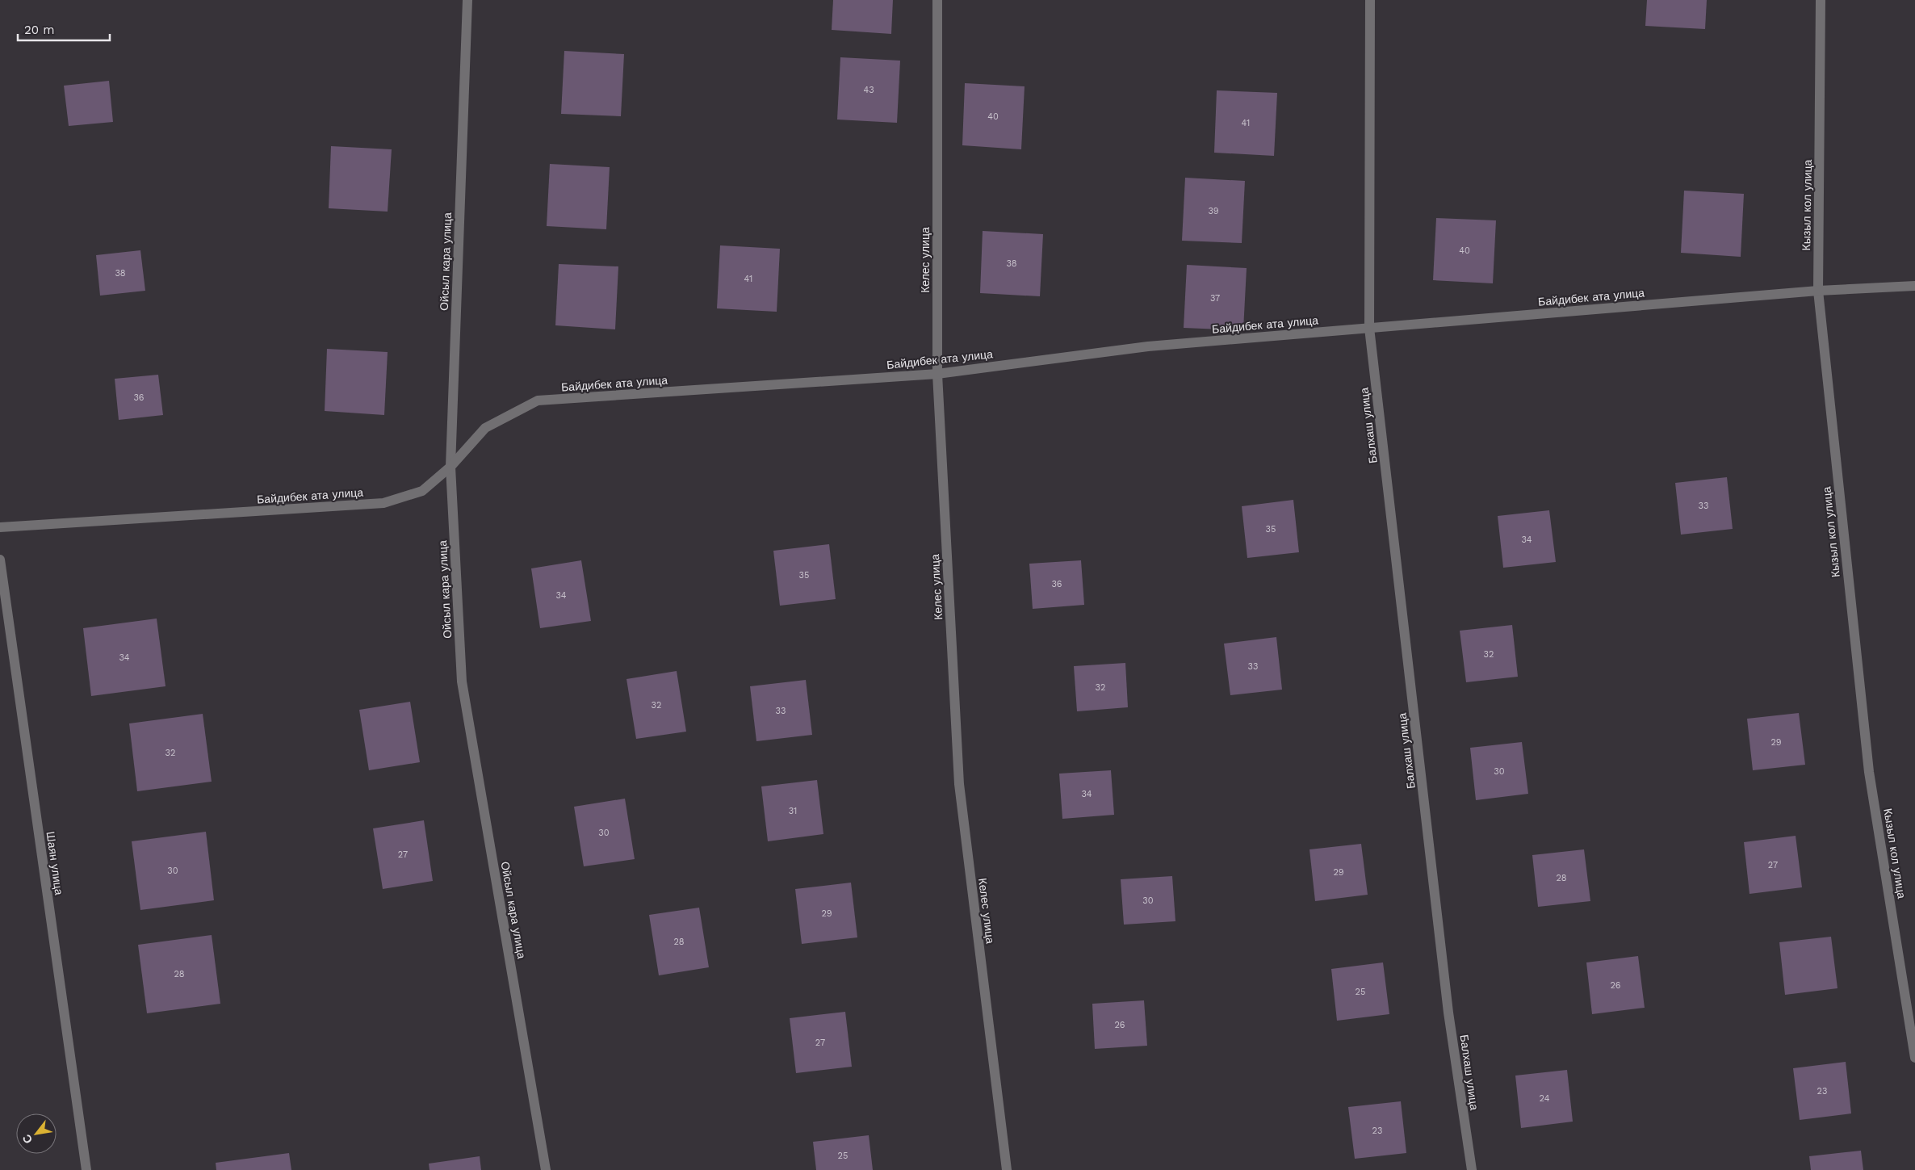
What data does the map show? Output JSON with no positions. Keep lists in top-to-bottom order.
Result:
{
  "streets": {
    "street": [
      "Кызыл кол улица",
      "Келес улица",
      "Ойсыл кара улица",
      "Байдибек ата улица",
      "Балхаш улица",
      "Шаян улица"
    ]
  },
  "crossings": [
    ["Кызыл кол улица", "Байдибек ата улица"],
    ["Келес улица", "Байдибек ата улица"],
    ["Ойсыл кара улица", "Байдибек ата улица"],
    ["Байдибек ата улица", "Балхаш улица"]
  ],
  "house_numbers": [
    "43",
    "40",
    "41",
    "39",
    "40",
    "38",
    "38",
    "41",
    "37",
    "36",
    "33",
    "35",
    "34",
    "35",
    "36",
    "34",
    "32",
    "34",
    "33",
    "32",
    "32",
    "33",
    "29",
    "32",
    "30",
    "34",
    "31",
    "30",
    "27",
    "27",
    "30",
    "29",
    "28",
    "30",
    "29",
    "28",
    "28",
    "26",
    "25",
    "26",
    "27",
    "23",
    "24",
    "23",
    "25"
  ],
  "scale_bar": "20 m",
  "north": "bottom left"
}
